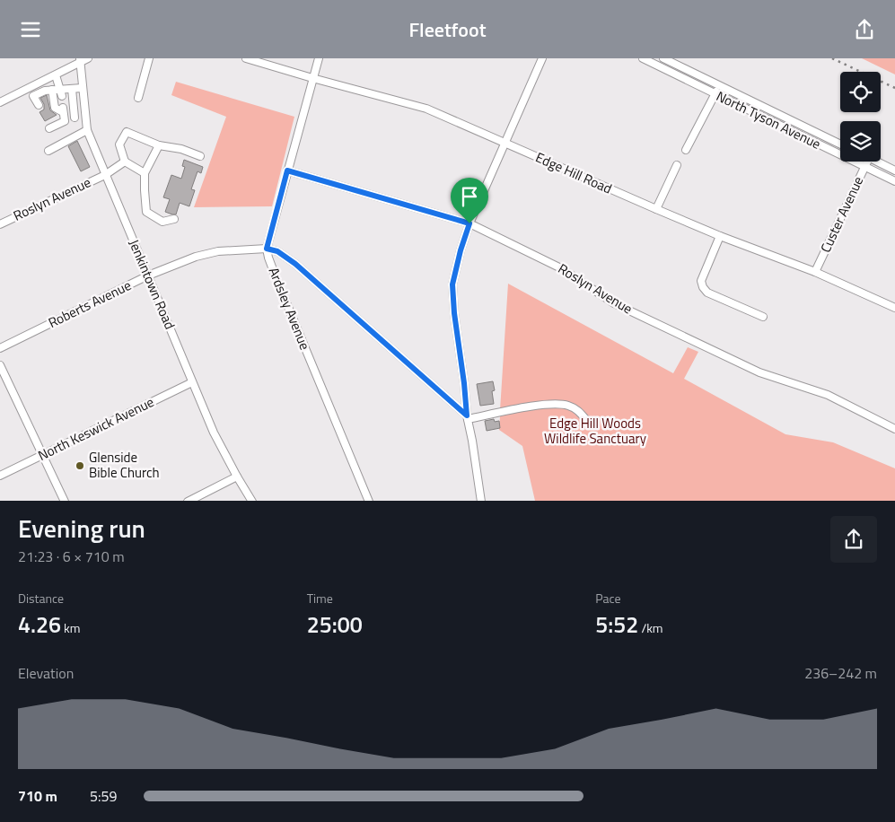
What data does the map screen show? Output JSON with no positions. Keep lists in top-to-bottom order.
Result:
{
  "streets": {
    "street": [
      "North Tyson Avenue",
      "Edge Hill Road",
      "Roslyn Avenue",
      "Custer Avenue",
      "Jenkintown Road",
      "Roberts Avenue",
      "Ardsley Avenue",
      "North Keswick Avenue"
    ]
  },
  "crossings": [
    ["North Tyson Avenue", "Custer Avenue"],
    ["Edge Hill Road", "Custer Avenue"],
    ["Roslyn Avenue", "Jenkintown Road"],
    ["Jenkintown Road", "Roberts Avenue"],
    ["Jenkintown Road", "North Keswick Avenue"],
    ["Roberts Avenue", "Ardsley Avenue"]
  ],
  "parks": ["Edge Hill Woods Wildlife Sanctuary"],
  "places": ["Glenside Bible Church"],
  "page": {
    "header": "Fleetfoot",
    "heading": ["Evening run", "21:23 · 6 × 710 m"],
    "stats": [
      ["Distance", "4.26 km"],
      ["Time", "25:00"],
      ["Pace", "5:52 /km"]
    ],
    "chart": ["Elevation", "236–242 m"],
    "list": [
      {
        "name": "710 m",
        "note": "5:59"
      }
    ]
  }
}
